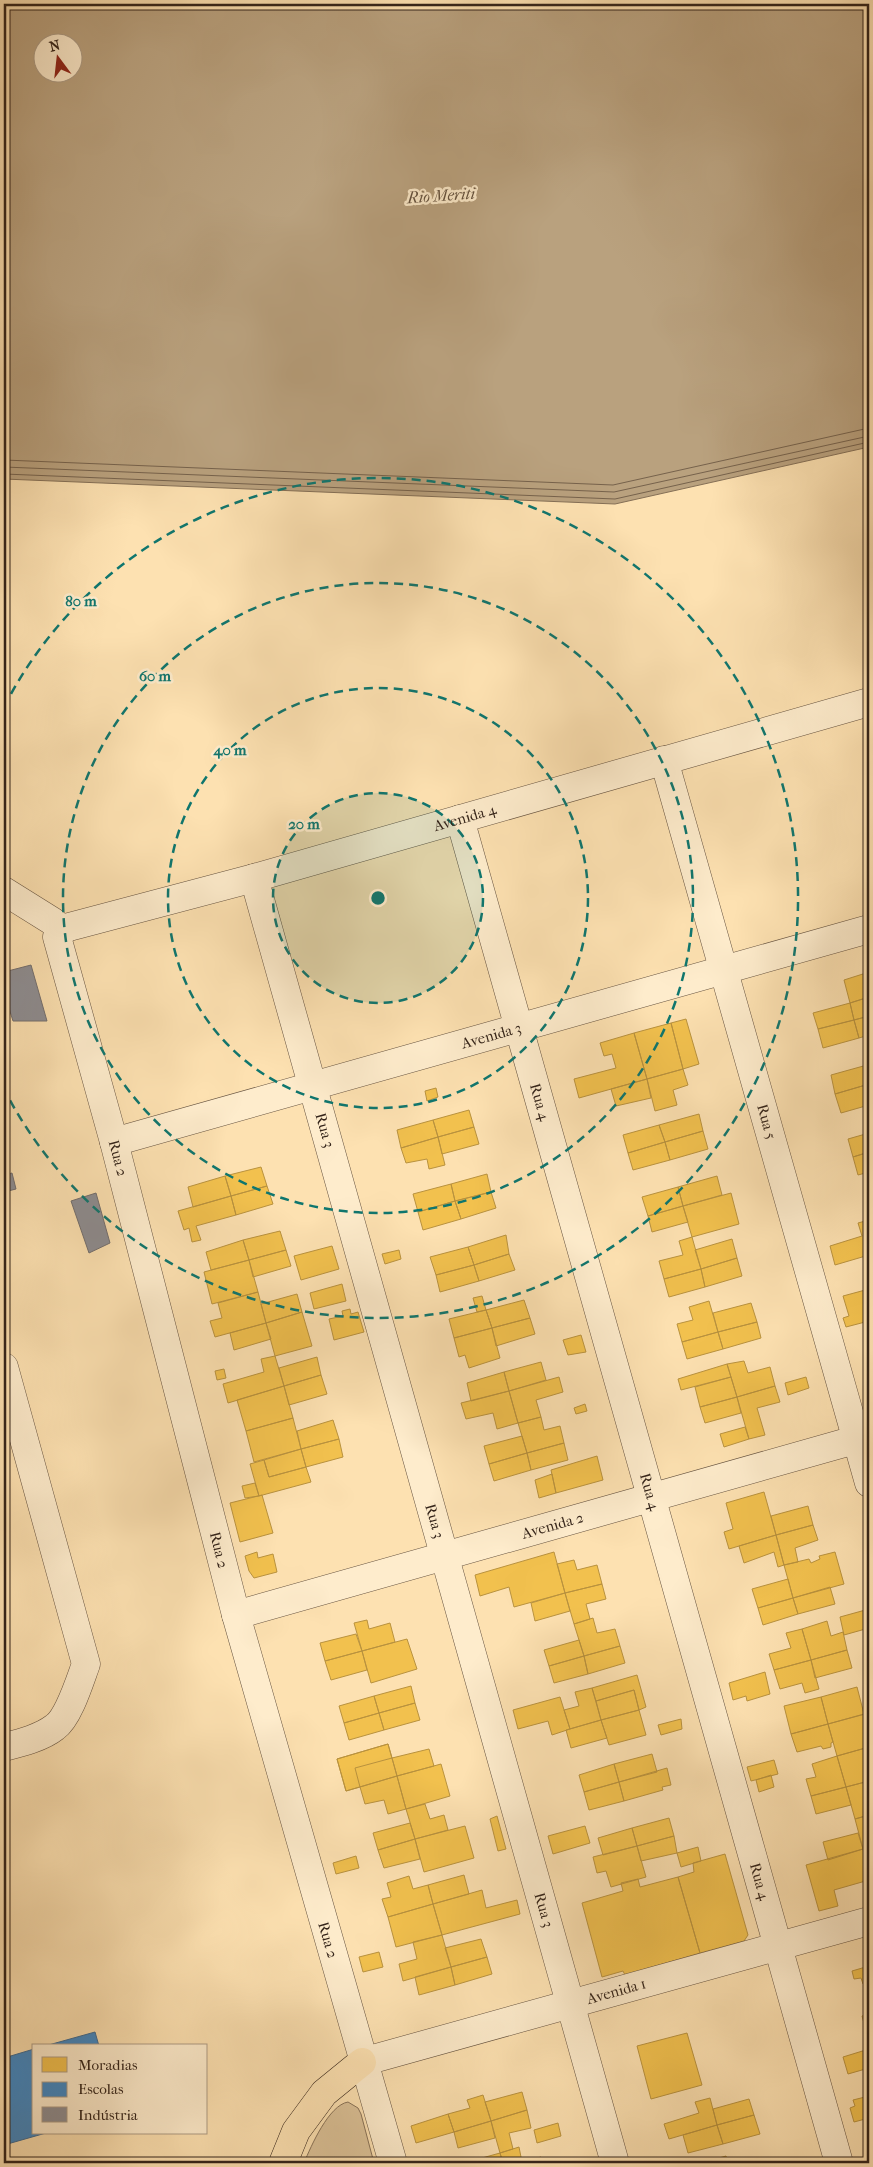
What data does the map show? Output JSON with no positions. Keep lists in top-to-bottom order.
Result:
{
  "streets": {
    "street": [
      "Avenida 4",
      "Avenida 3",
      "Rua 4",
      "Rua 5",
      "Rua 3",
      "Rua 2",
      "Avenida 2",
      "Avenida 1"
    ]
  },
  "crossings": [
    ["Avenida 4", "Rua 4"],
    ["Avenida 4", "Rua 5"],
    ["Avenida 4", "Rua 3"],
    ["Avenida 4", "Rua 2"],
    ["Avenida 3", "Rua 4"],
    ["Avenida 3", "Rua 5"],
    ["Avenida 3", "Rua 3"],
    ["Avenida 3", "Rua 2"],
    ["Rua 4", "Avenida 2"],
    ["Rua 4", "Avenida 1"],
    ["Rua 5", "Avenida 2"],
    ["Rua 3", "Avenida 2"],
    ["Rua 3", "Avenida 1"],
    ["Rua 2", "Avenida 2"],
    ["Rua 2", "Avenida 1"]
  ],
  "water": ["Rio Meriti"],
  "legend": ["Moradias", "Escolas", "Indústria"],
  "north": "top",
  "rings": [
    "80 m",
    "60 m",
    "40 m",
    "20 m"
  ]
}
